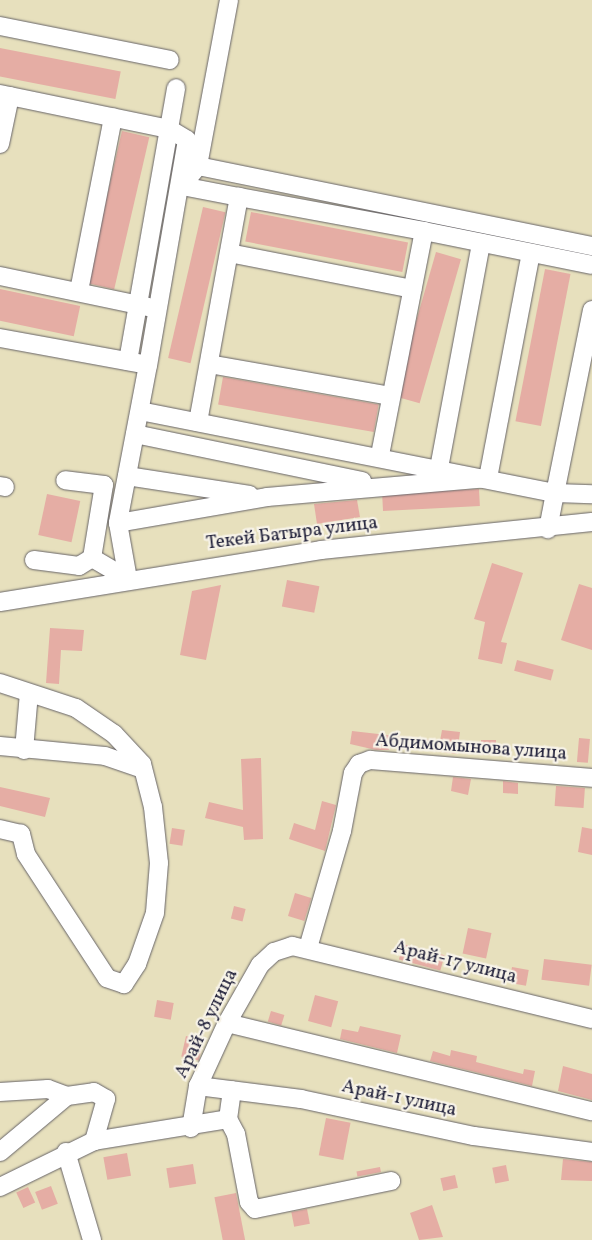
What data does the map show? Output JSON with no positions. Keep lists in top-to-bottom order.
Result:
{
  "streets": {
    "street": [
      "Текей Батыра улица",
      "Абдимомынова улица",
      "Арай-17 улица",
      "Арай-8 улица",
      "Арай-1 улица"
    ]
  },
  "crossings": [
    ["Абдимомынова улица", "Арай-17 улица"],
    ["Абдимомынова улица", "Арай-8 улица"],
    ["Арай-17 улица", "Арай-8 улица"],
    ["Арай-8 улица", "Арай-1 улица"]
  ]
}
